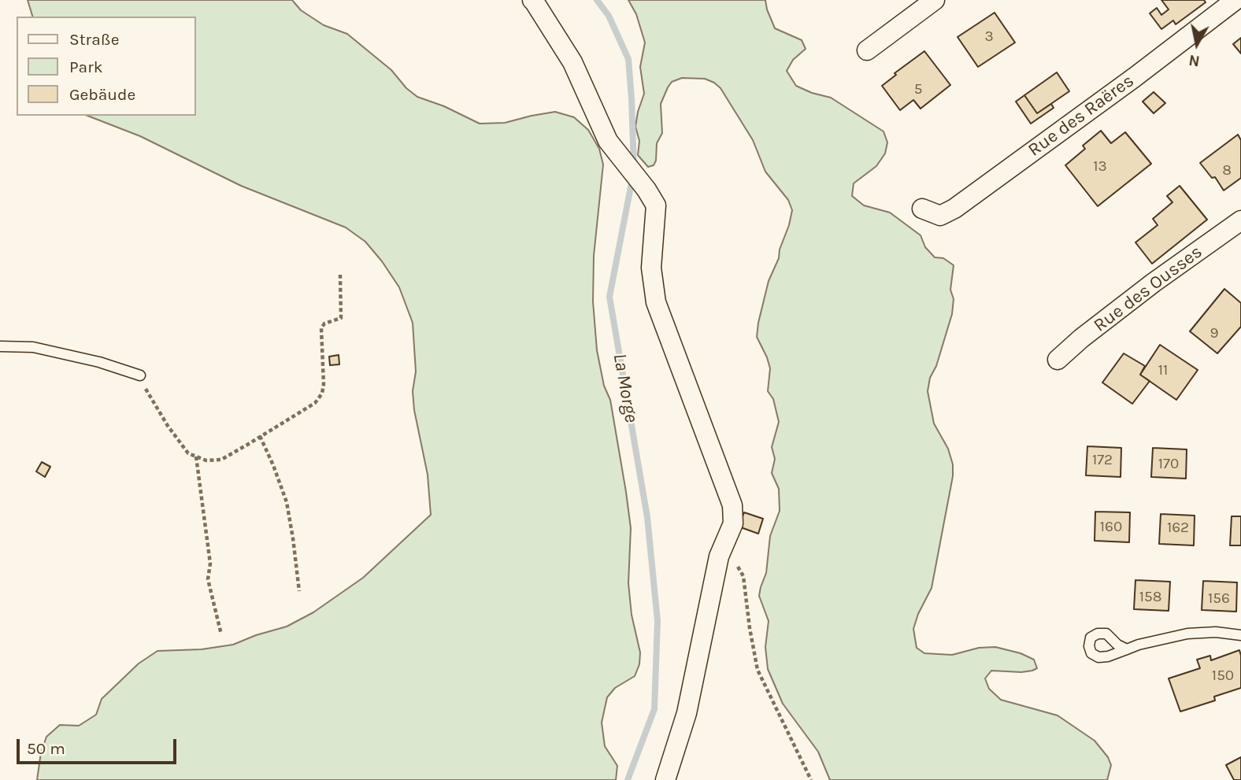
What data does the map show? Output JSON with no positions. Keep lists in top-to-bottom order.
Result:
{
  "streets": {
    "street": ["Rue des Raëres", "Rue des Ousses"]
  },
  "water": ["La Morge"],
  "house_numbers": [
    "3",
    "5",
    "13",
    "8",
    "9",
    "11",
    "172",
    "170",
    "160",
    "162",
    "158",
    "156",
    "150"
  ],
  "legend": ["Straße", "Park", "Gebäude"],
  "scale_bar": "50 m",
  "north": "bottom"
}
